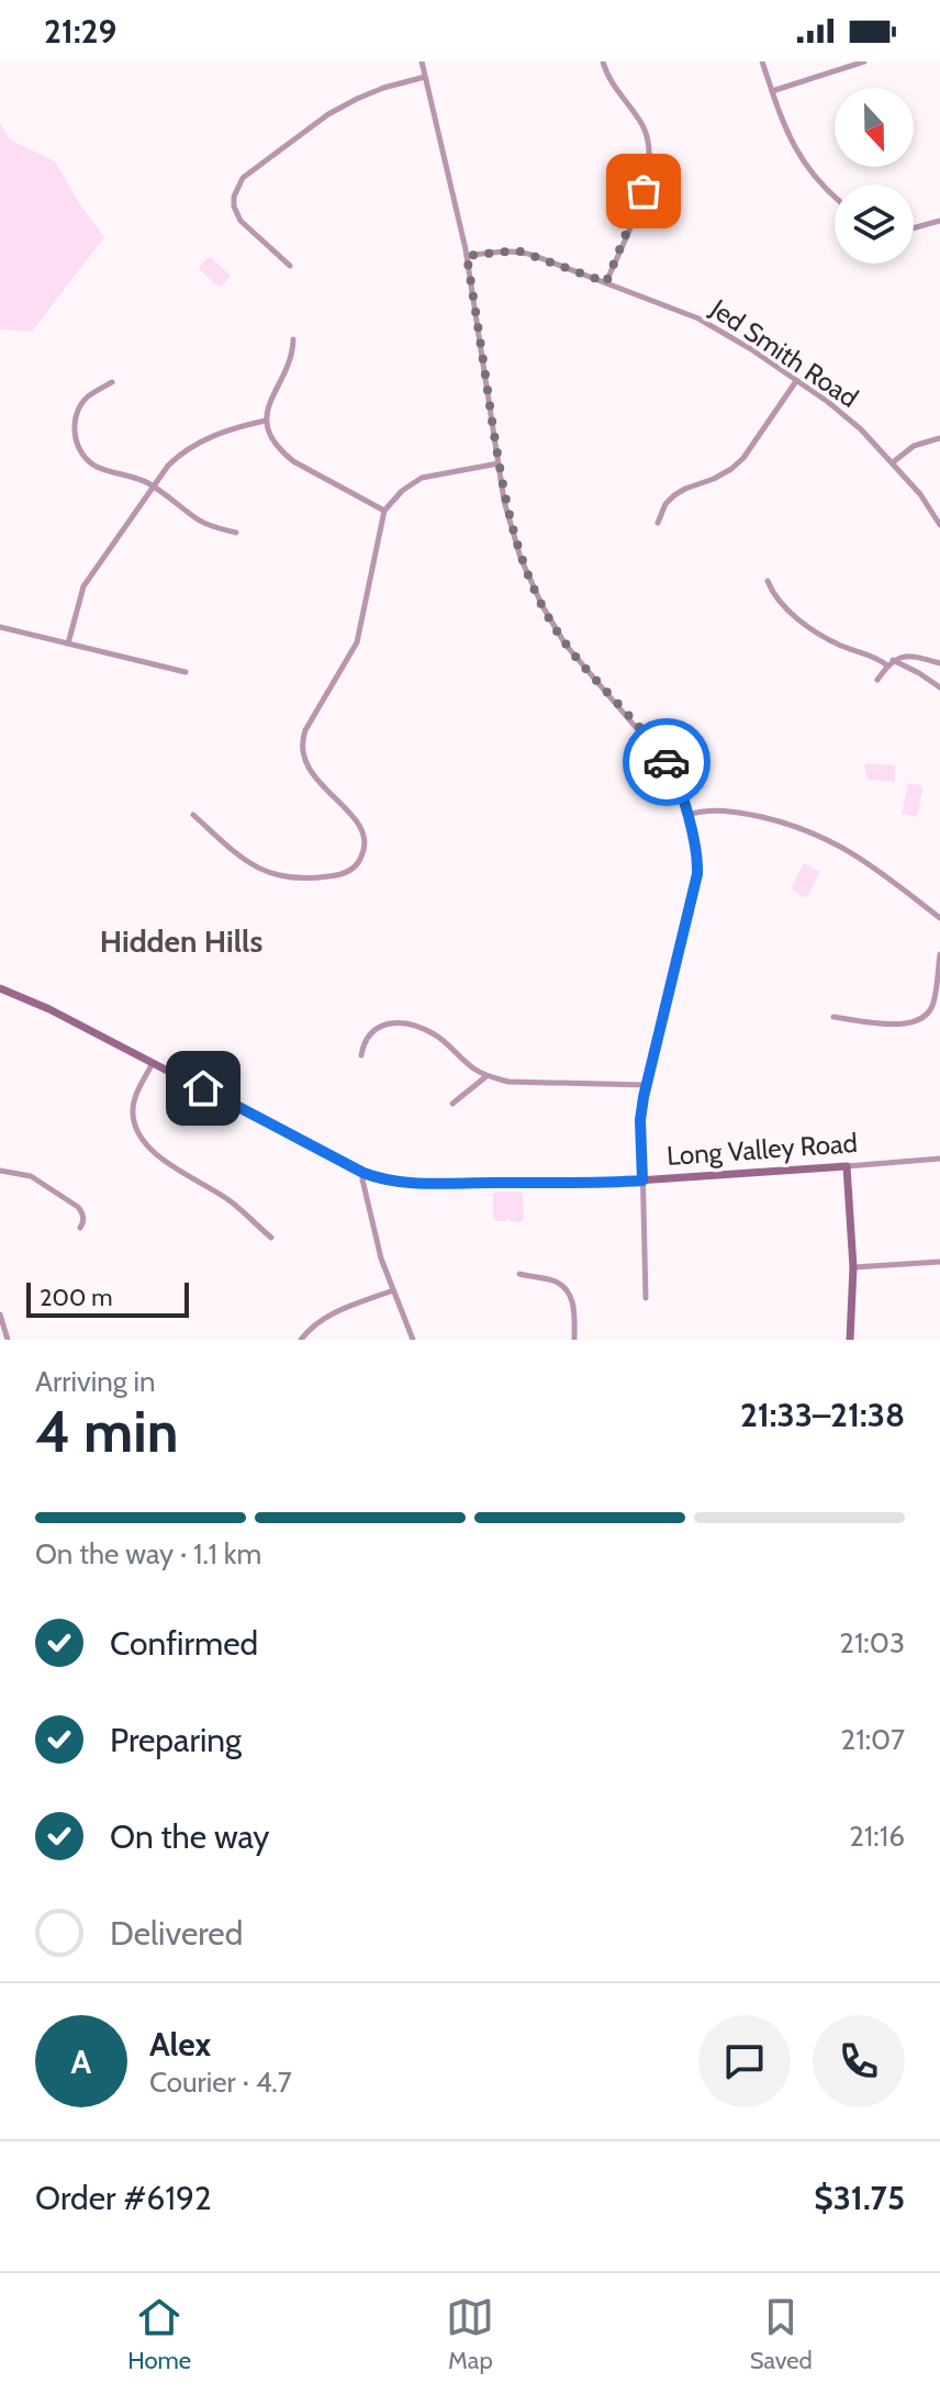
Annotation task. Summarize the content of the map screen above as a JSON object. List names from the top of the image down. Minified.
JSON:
{"streets":{"street":["Jed Smith Road","Long Valley Road"]},"districts":["Hidden Hills"],"scale_bar":"200 m","north":"bottom","page":{"status":"21:29","scale":"200 m","heading":["4 min","Arriving in","21:33–21:38"],"panel":["Alex","Courier · 4.7","Order #6192","$31.75"],"bar":"On the way · 1.1 km","list":[["Confirmed","21:03"],["Preparing","21:07"],["On the way","21:16"],"Delivered"],"round":"A","tabs":["Home","Map","Saved"]}}
